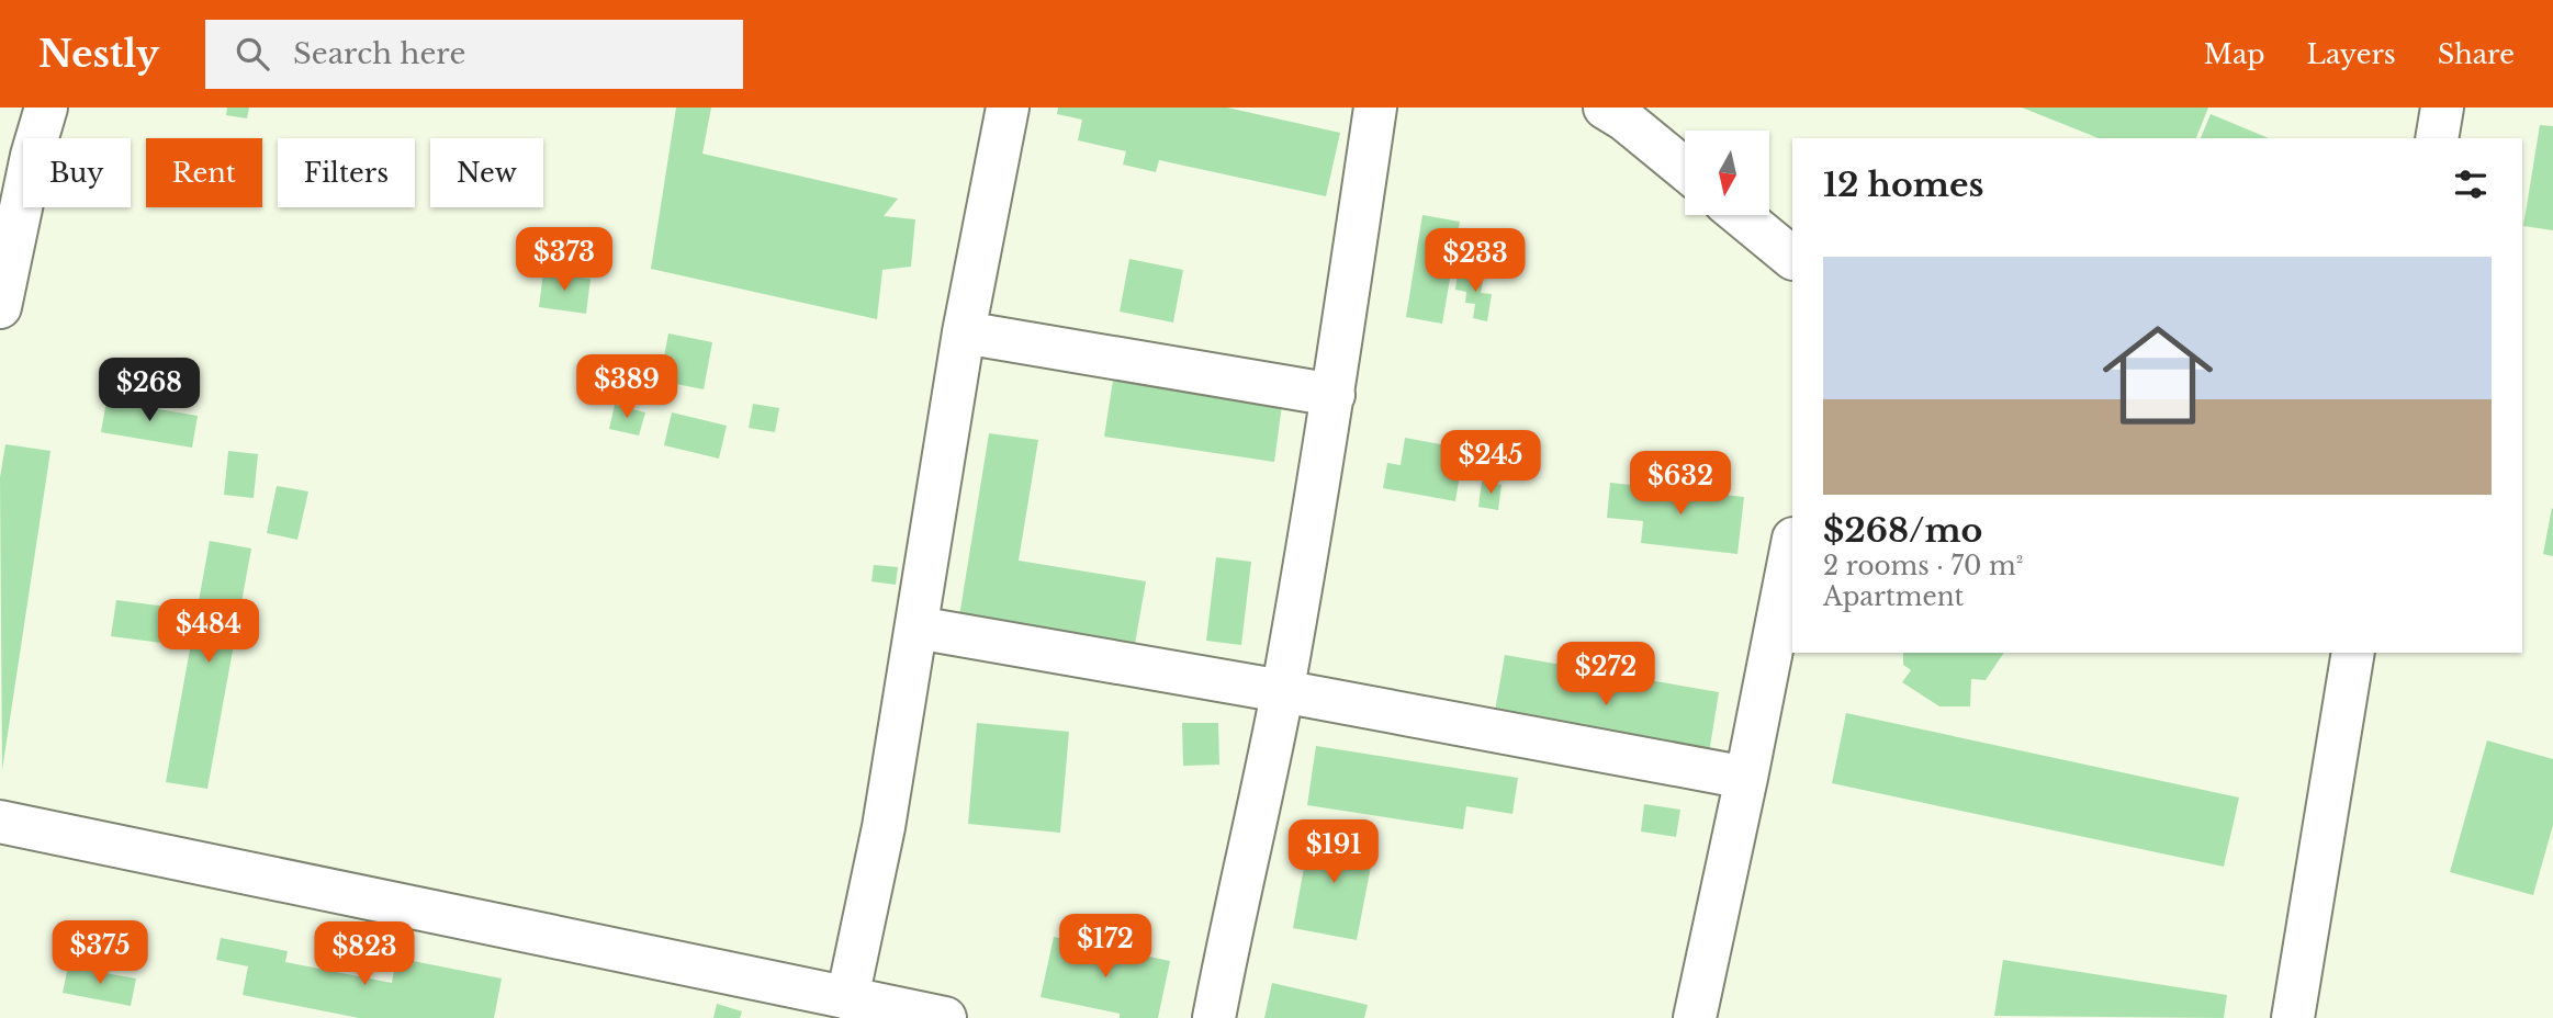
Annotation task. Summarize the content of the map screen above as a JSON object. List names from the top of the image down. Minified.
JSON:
{"north":"bottom","page":{"header":"Nestly","search":"Search here","nav":["Map","Layers","Share"],"chip":["Buy","Rent","Filters","New"],"heading":"12 homes","price":["$373","$233","$389","$268","$245","$632","$484","$272","$191","$172","$375","$823"],"list":[{"name":"$268/mo","note":"2 rooms · 70 m² · Apartment"}]}}
